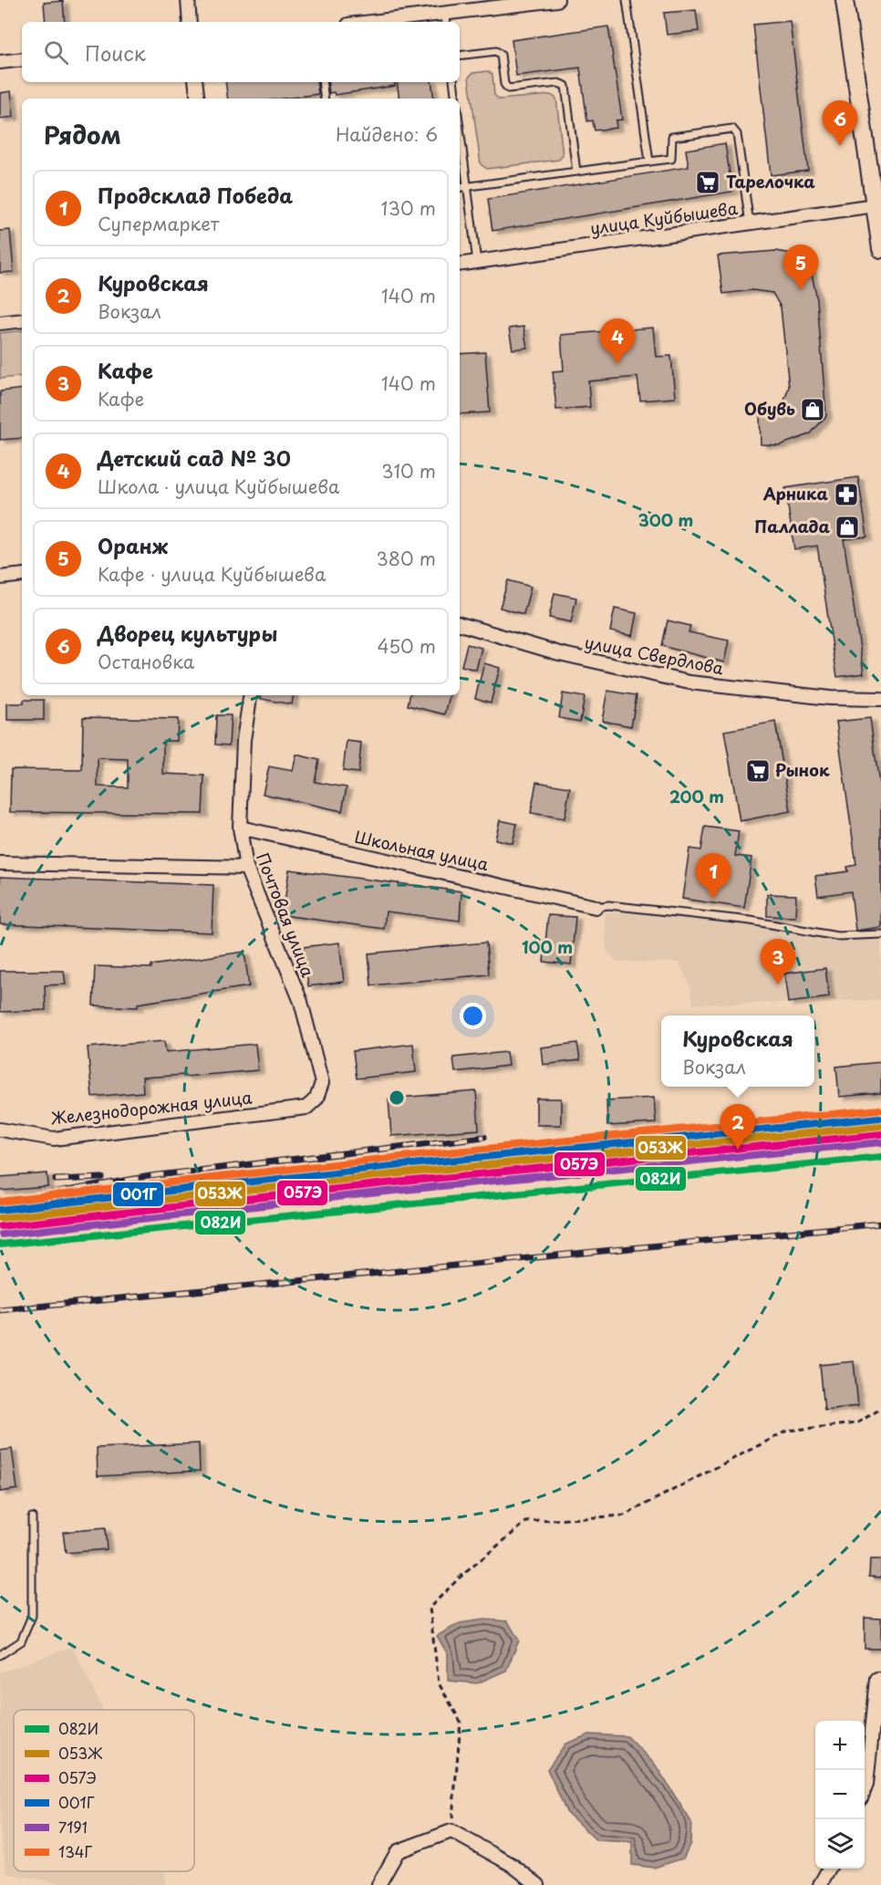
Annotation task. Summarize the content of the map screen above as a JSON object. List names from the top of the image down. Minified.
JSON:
{"streets":{"street":["улица Куйбышева","улица Свердлова","Школьная улица","Почтовая улица","Железнодорожная улица"]},"crossings":[["Школьная улица","Почтовая улица"],["Почтовая улица","Железнодорожная улица"]],"places":{"supermarket":["Тарелочка","Рынок"],"shop":["Обувь","Паллада"],"pharmacy":["Арника"]},"lines":["transit line 134Г","transit line 001Г","transit line 053Ж","transit line 057Э","transit line 7191","transit line 082И"],"legend":["082И","053Ж","057Э","001Г","7191","134Г"],"page":{"search":"Поиск","heading":["Рядом","Найдено: 6"],"pins":["6","5","4","1","3","2"],"list":[{"mark":"1","name":"Продсклад Победа","note":"Супермаркет","value":"130 m"},{"mark":"2","name":"Куровская","note":"Вокзал","value":"140 m"},{"mark":"3","name":"Кафе","note":"Кафе","value":"140 m"},{"mark":"4","name":"Детский сад № 30","note":"Школа · улица Куйбышева","value":"310 m"},{"mark":"5","name":"Оранж","note":"Кафе · улица Куйбышева","value":"380 m"},{"mark":"6","name":"Дворец культуры","note":"Остановка","value":"450 m"}],"popup":["Куровская","Вокзал"],"map_buttons":["+","−"]},"rings":["300 m","200 m","100 m"]}
